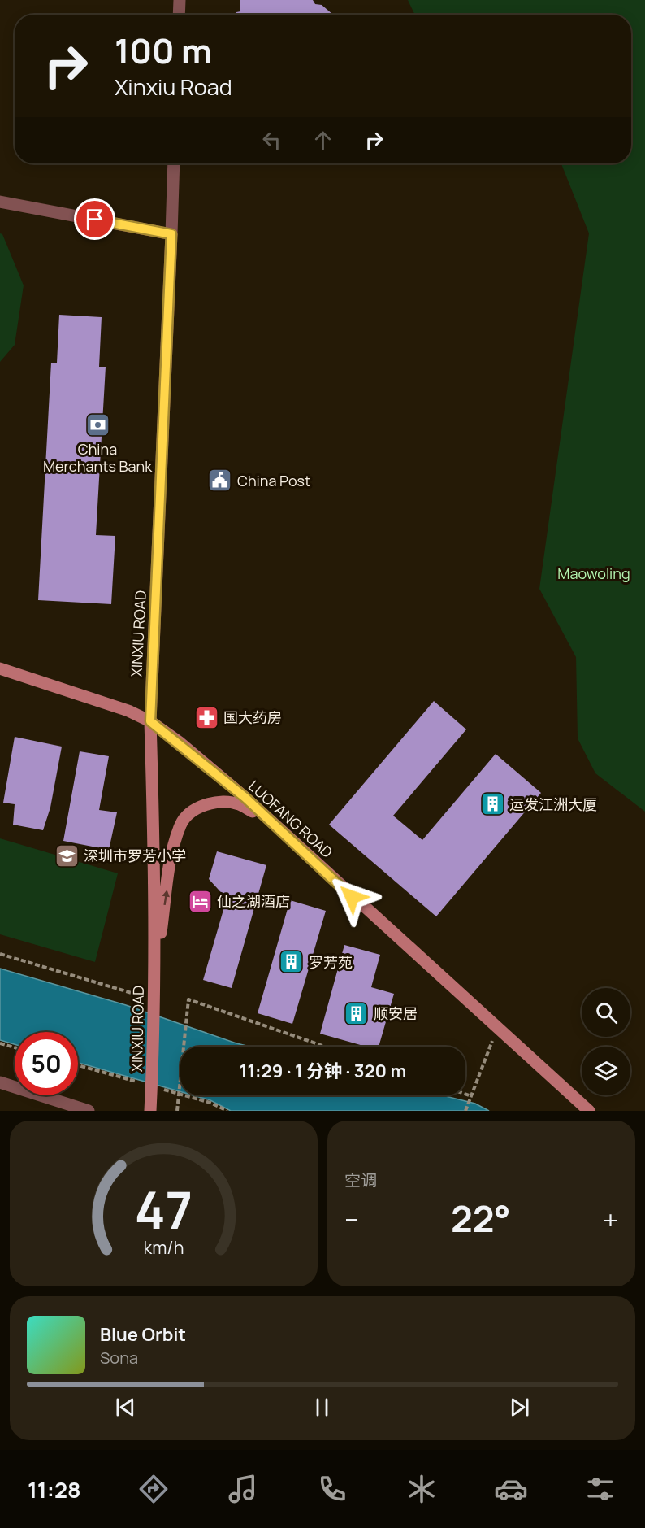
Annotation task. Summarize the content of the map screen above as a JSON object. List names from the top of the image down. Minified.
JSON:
{"streets":{"main road":["XINXIU ROAD","LUOFANG ROAD"]},"crossings":[["XINXIU ROAD","LUOFANG ROAD"]],"parks":["Maowoling"],"places":{"bank":["China Merchants Bank"],"public building":["China Post"],"pharmacy":["国大药房"],"building":["运发江洲大厦","罗芳苑","顺安居"],"school or university":["深圳市罗芳小学"],"hotel":["仙之湖酒店"]},"page":{"turn":["100 m","Xinxiu Road"],"limit":"50","trip":"11:29 · 1 分钟 · 320 m","tile":"空调","heat":["−","22°","+"],"song":["Blue Orbit","Sona"],"tabs":"11:28","gauge":["47","km/h"]}}
